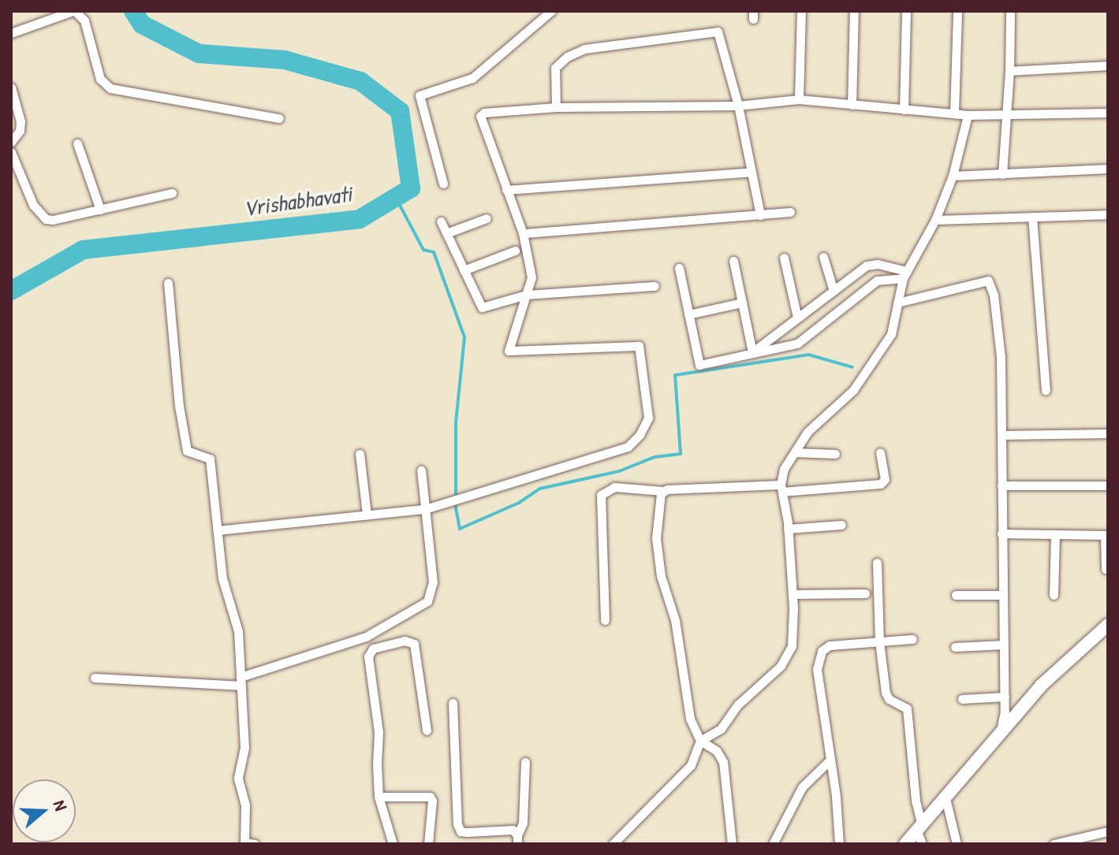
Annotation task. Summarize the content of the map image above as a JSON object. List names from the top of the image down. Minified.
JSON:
{"water":["Vrishabhavati"],"north":"right"}
